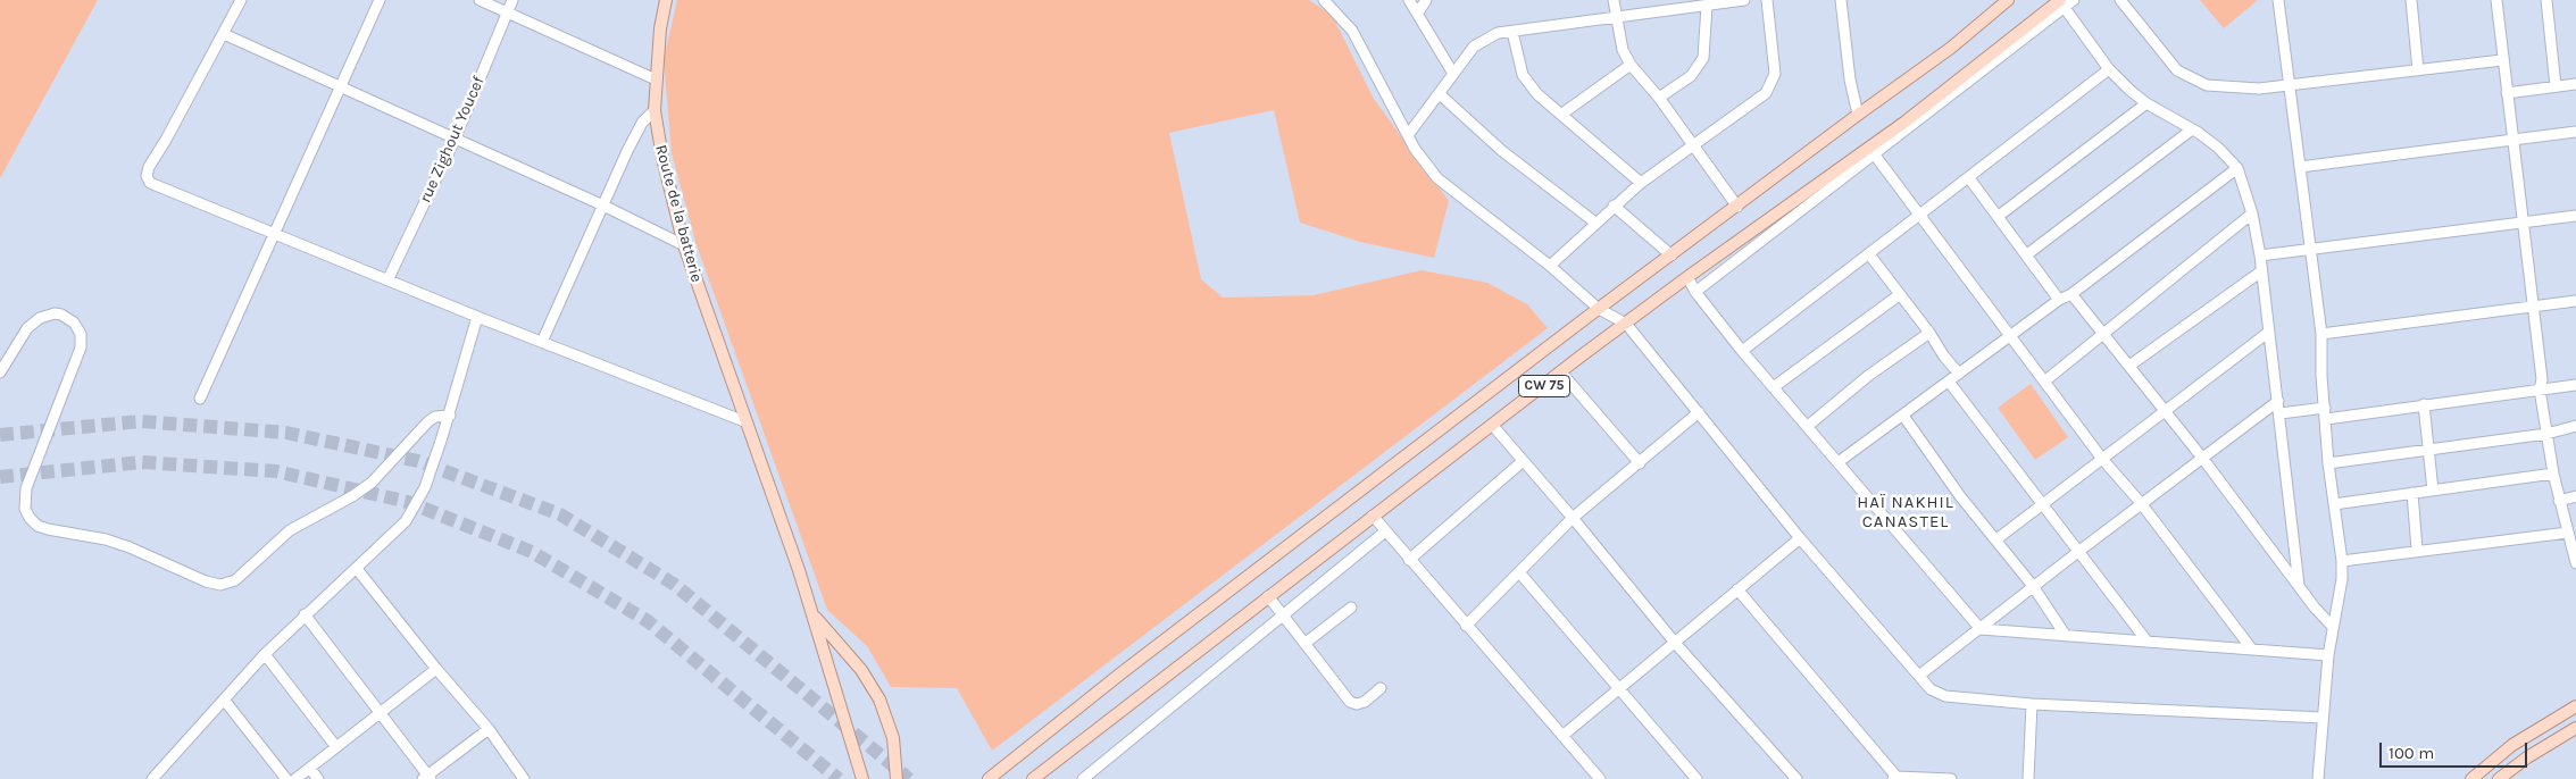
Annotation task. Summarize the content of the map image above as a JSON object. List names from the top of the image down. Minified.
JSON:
{"streets":{"main road":["Route de la batterie","CW 75"],"street":["rue Zighout Youcef"]},"districts":["HAÏ NAKHIL CANASTEL"],"scale_bar":"100 m"}
